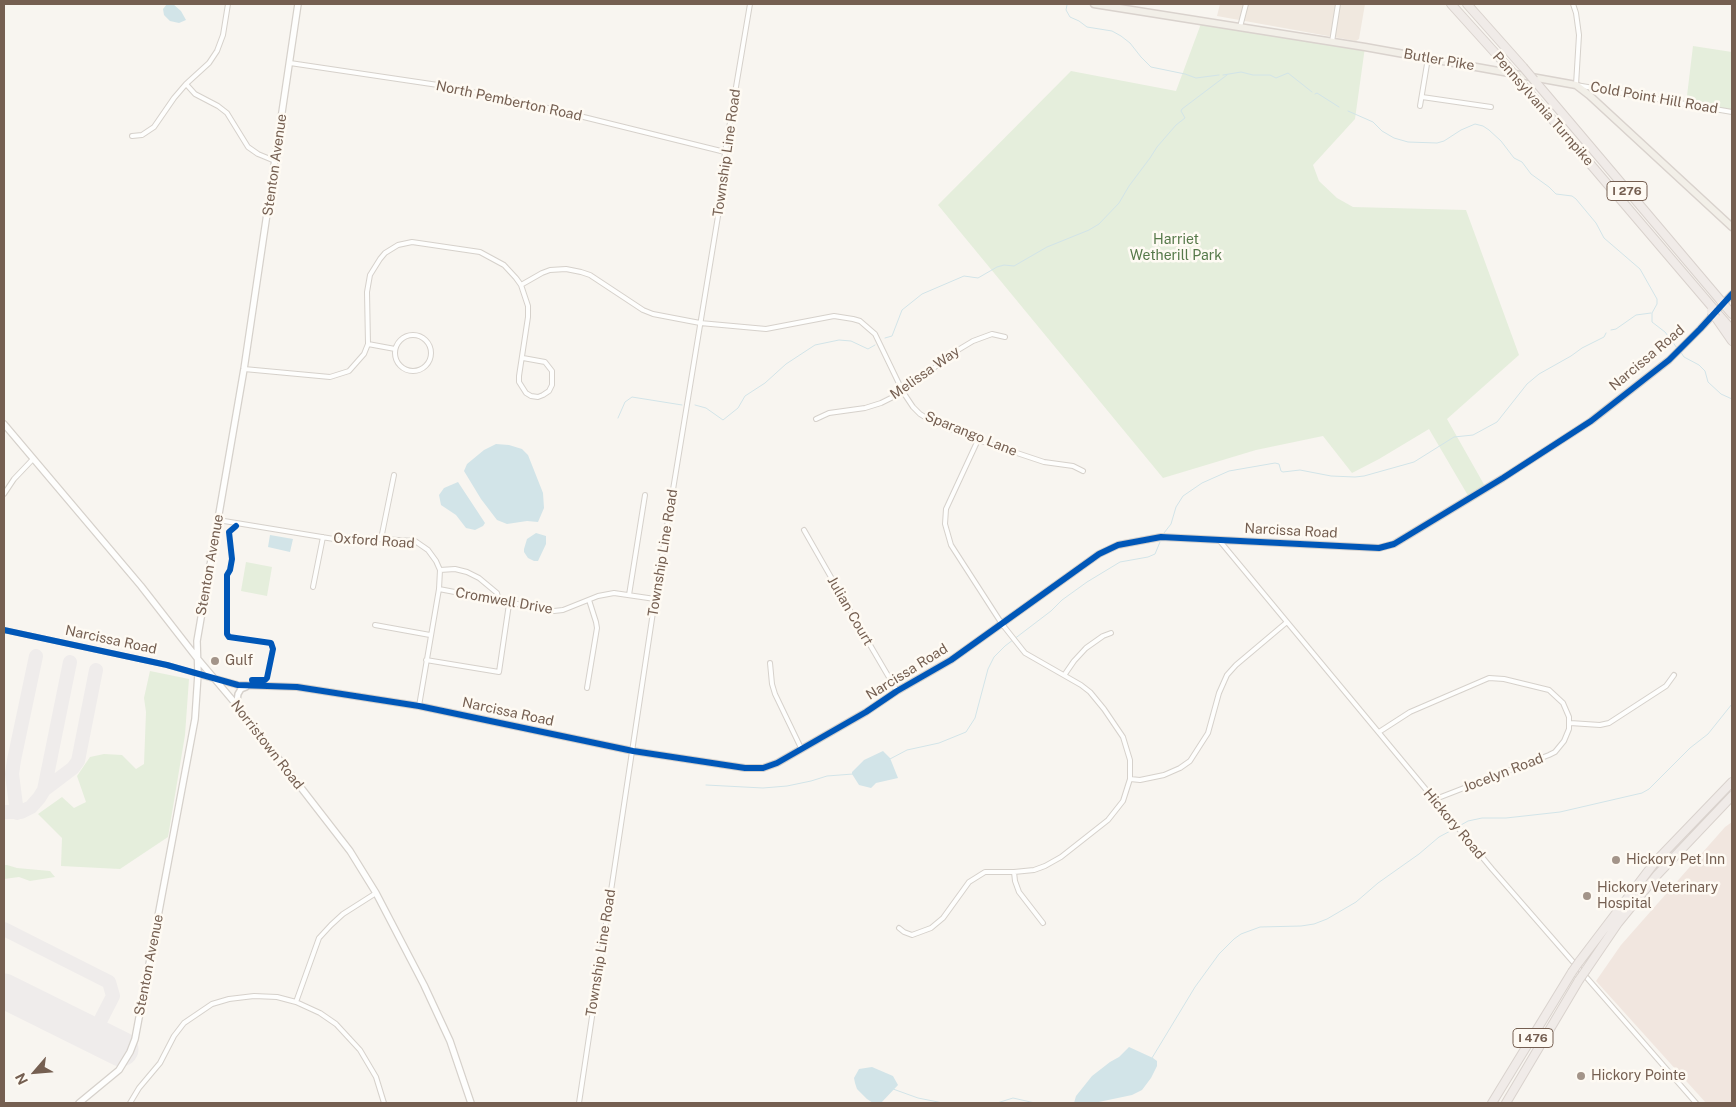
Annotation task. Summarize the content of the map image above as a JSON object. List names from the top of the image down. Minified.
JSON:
{"streets":{"highway":["Pennsylvania Turnpike","I 276","I 476"],"main road":["Butler Pike","Stenton Avenue","Norristown Road"],"street":["Cold Point Hill Road","North Pemberton Road","Township Line Road","Narcissa Road","Melissa Way","Sparango Lane","Oxford Road","Cromwell Drive","Julian Court","Jocelyn Road","Hickory Road"]},"crossings":[["Butler Pike","Cold Point Hill Road"],["North Pemberton Road","Township Line Road"],["North Pemberton Road","Stenton Avenue"],["Township Line Road","Narcissa Road"],["Township Line Road","Sparango Lane"],["Township Line Road","Cromwell Drive"],["Stenton Avenue","Narcissa Road"],["Stenton Avenue","Oxford Road"],["Stenton Avenue","Norristown Road"],["Narcissa Road","Julian Court"],["Narcissa Road","Norristown Road"],["Narcissa Road","Hickory Road"],["Melissa Way","Sparango Lane"],["Jocelyn Road","Hickory Road"]],"parks":["Harriet Wetherill Park"],"places":["Gulf","Hickory Pet Inn","Hickory Veterinary Hospital","Hickory Pointe"],"north":"bottom left"}
